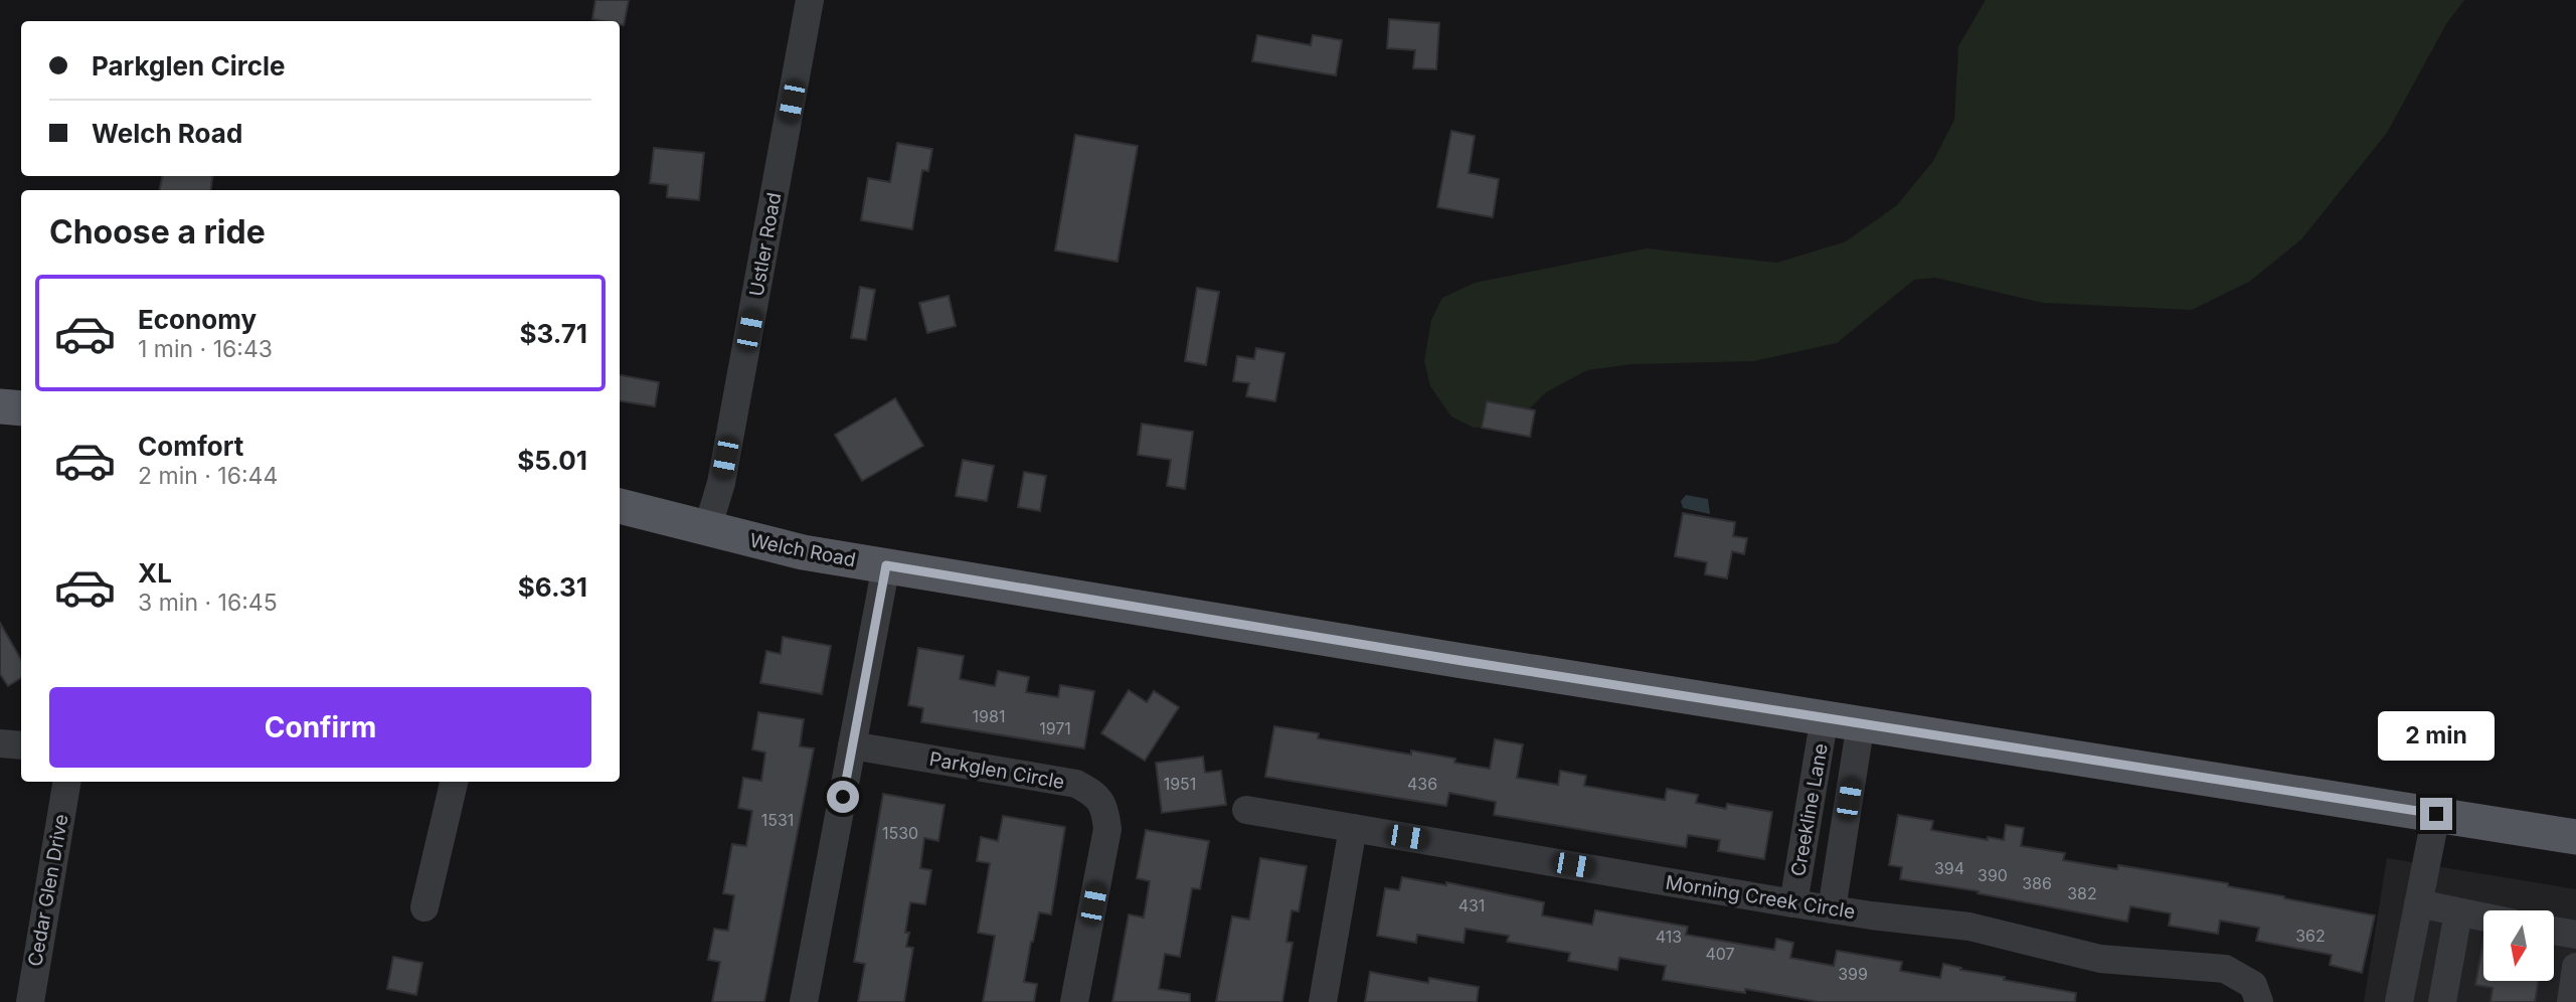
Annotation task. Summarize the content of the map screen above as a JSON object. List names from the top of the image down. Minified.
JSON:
{"streets":{"main road":["Welch Road"],"street":["Ustler Road","Parkglen Circle","Creekline Lane","Cedar Glen Drive","Morning Creek Circle"]},"crossings":[["Ustler Road","Welch Road"],["Welch Road","Creekline Lane"],["Creekline Lane","Morning Creek Circle"]],"house_numbers":["1981","1971","1951","436","1531","1530","394","390","386","382","431","362","413","407","399"],"north":"bottom","page":{"banner":["Parkglen Circle","Welch Road"],"heading":"Choose a ride","list":[{"name":"Economy","note":"1 min · 16:43","value":"$3.71"},{"name":"Comfort","note":"2 min · 16:44","value":"$5.01"},{"name":"XL","note":"3 min · 16:45","value":"$6.31"}],"buttons":"Confirm","bubble":"2 min"}}
